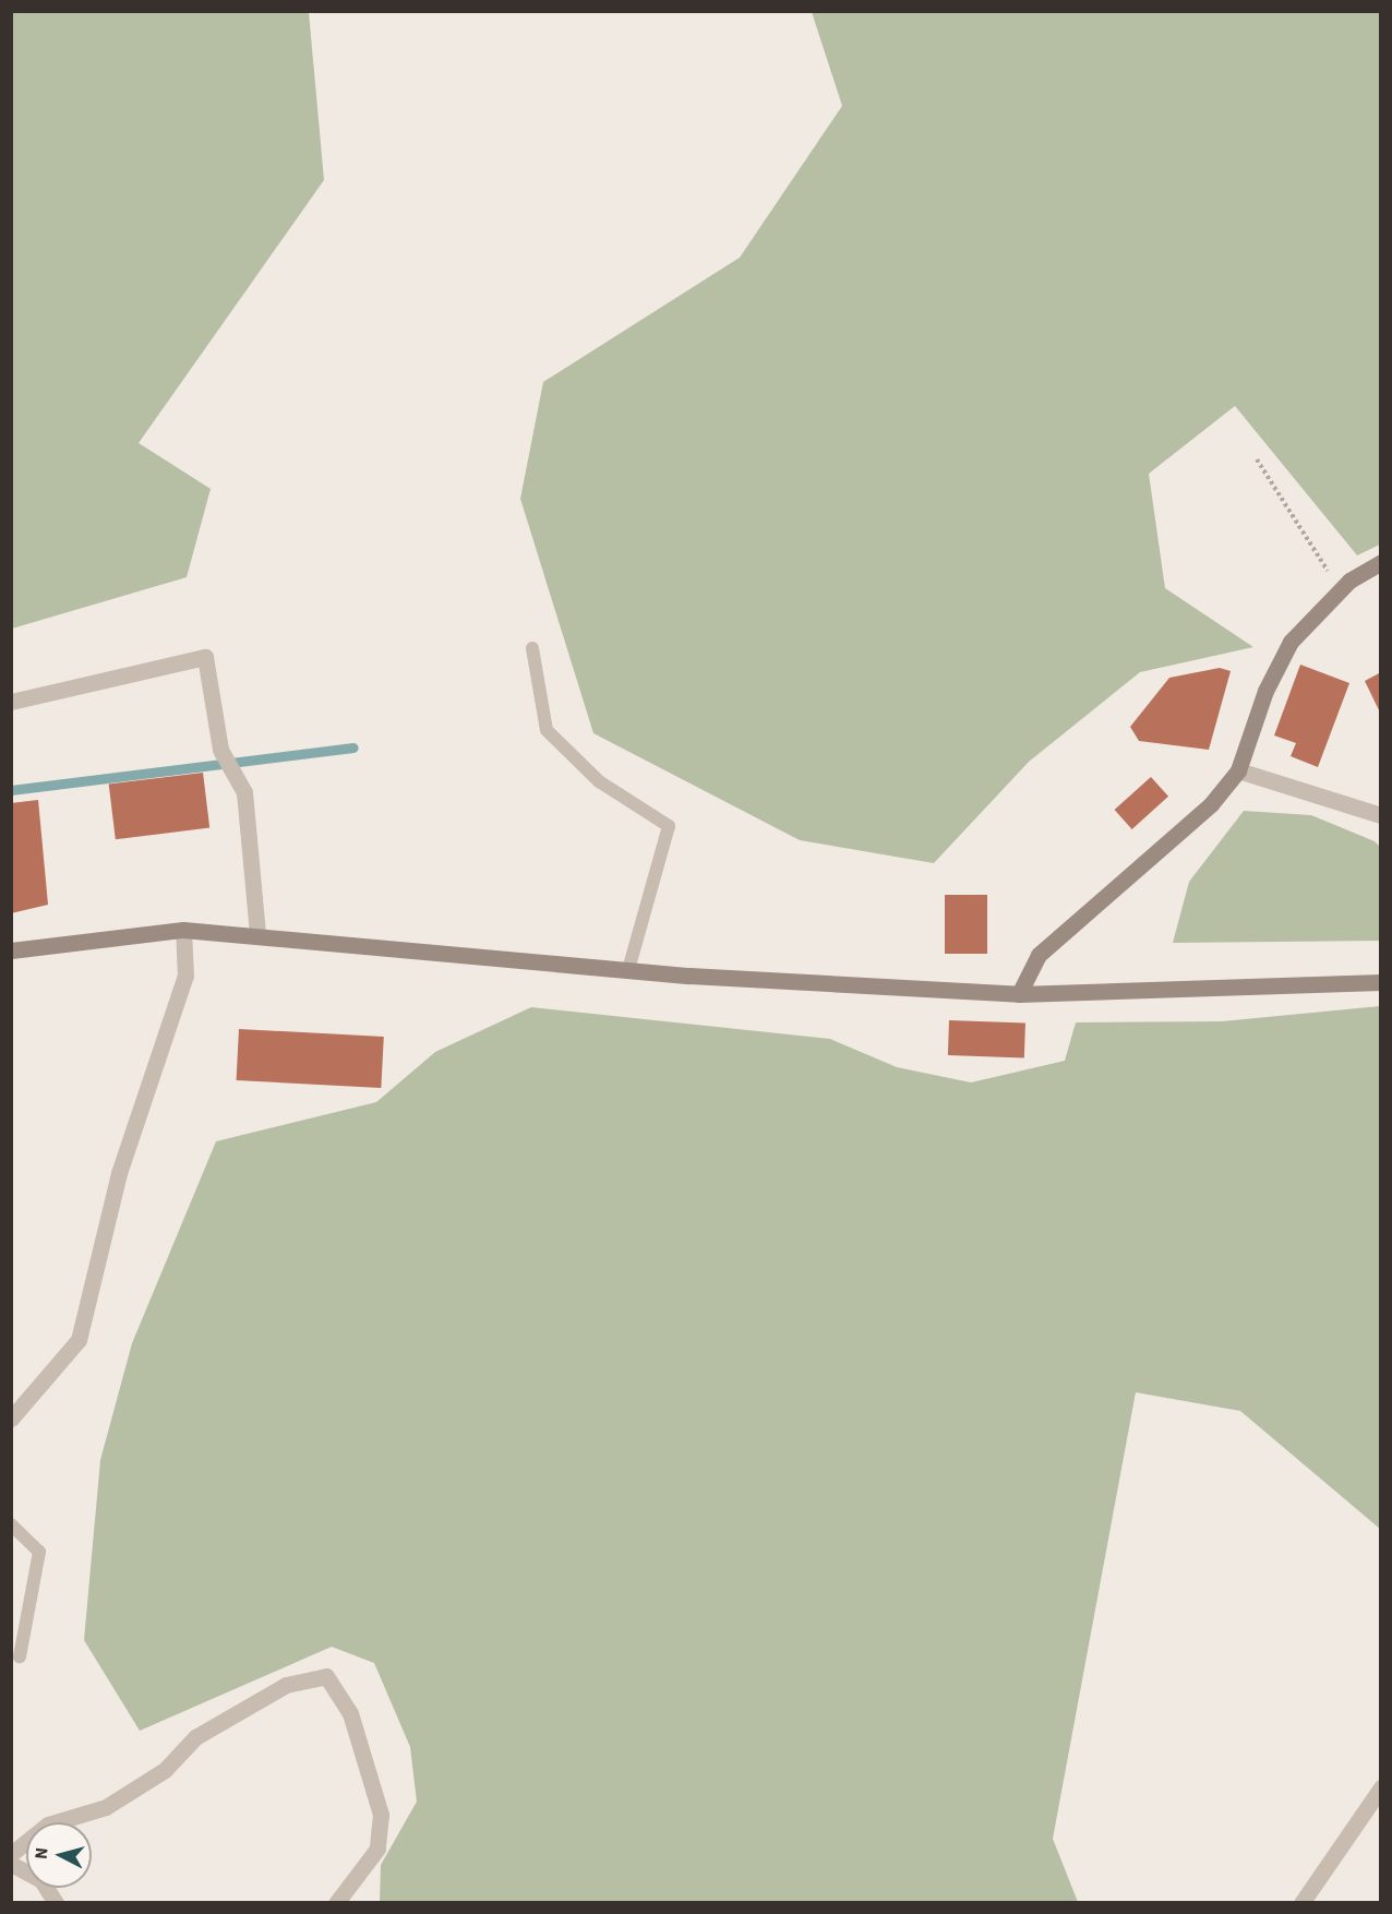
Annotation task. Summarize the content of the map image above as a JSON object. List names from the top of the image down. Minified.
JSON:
{"north":"left"}
